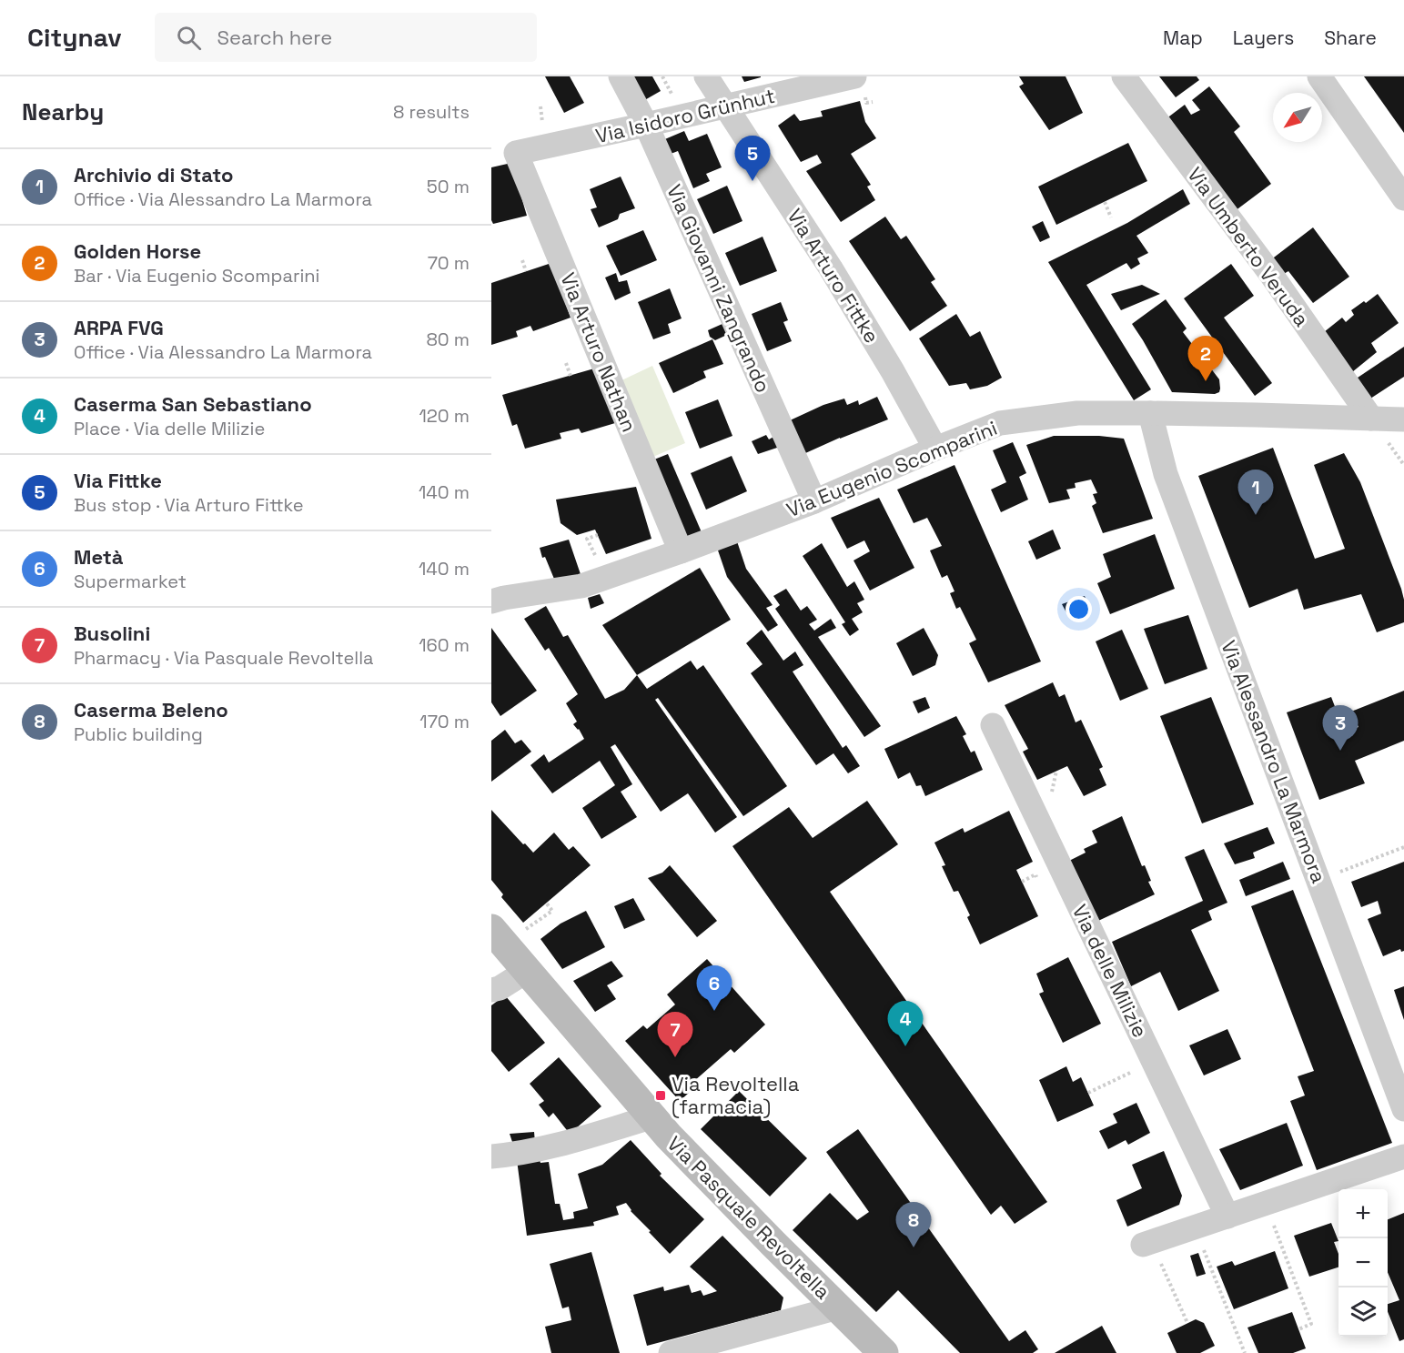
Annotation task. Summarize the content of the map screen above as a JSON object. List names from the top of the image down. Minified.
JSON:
{"streets":{"main road":["Via Pasquale Revoltella"],"street":["Via Isidoro Grünhut","Via Umberto Veruda","Via Arturo Fittke","Via Giovanni Zangrando","Via Arturo Nathan","Via Eugenio Scomparini","Via Alessandro La Marmora","Via delle Milizie"]},"crossings":[["Via Isidoro Grünhut","Via Arturo Fittke"],["Via Isidoro Grünhut","Via Giovanni Zangrando"],["Via Isidoro Grünhut","Via Arturo Nathan"],["Via Umberto Veruda","Via Eugenio Scomparini"],["Via Arturo Fittke","Via Eugenio Scomparini"],["Via Giovanni Zangrando","Via Eugenio Scomparini"],["Via Arturo Nathan","Via Eugenio Scomparini"],["Via Eugenio Scomparini","Via Alessandro La Marmora"]],"places":{"transit":["Via Revoltella (farmacia)"]},"north":"bottom left","page":{"header":"Citynav","search":"Search here","nav":["Map","Layers","Share"],"heading":["Nearby","8 results"],"pins":["5","2","1","3","6","4","7","8"],"list":[{"mark":"1","name":"Archivio di Stato","note":"Office · Via Alessandro La Marmora","value":"50 m"},{"mark":"2","name":"Golden Horse","note":"Bar · Via Eugenio Scomparini","value":"70 m"},{"mark":"3","name":"ARPA FVG","note":"Office · Via Alessandro La Marmora","value":"80 m"},{"mark":"4","name":"Caserma San Sebastiano","note":"Place · Via delle Milizie","value":"120 m"},{"mark":"5","name":"Via Fittke","note":"Bus stop · Via Arturo Fittke","value":"140 m"},{"mark":"6","name":"Metà","note":"Supermarket","value":"140 m"},{"mark":"7","name":"Busolini","note":"Pharmacy · Via Pasquale Revoltella","value":"160 m"},{"mark":"8","name":"Caserma Beleno","note":"Public building","value":"170 m"}],"map_buttons":["+","−"]}}
